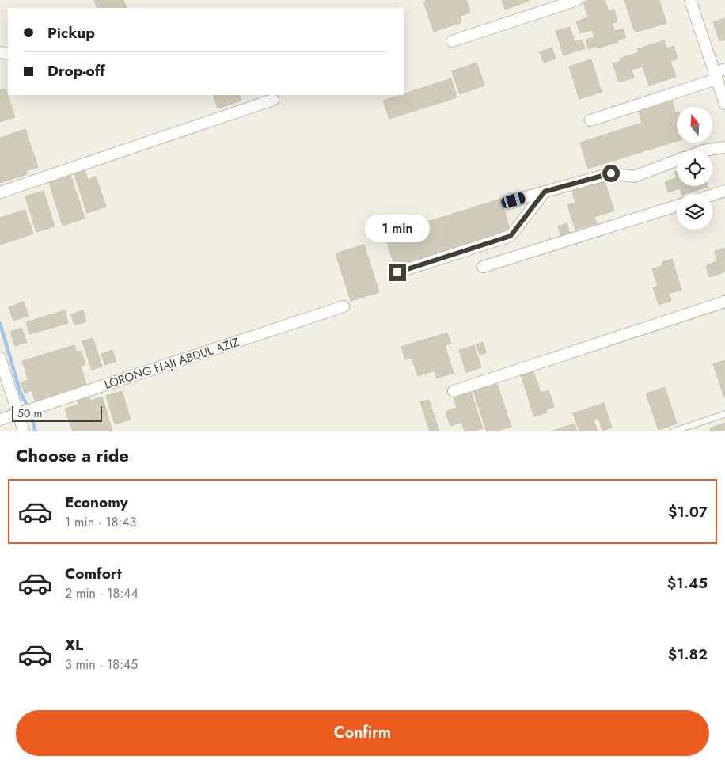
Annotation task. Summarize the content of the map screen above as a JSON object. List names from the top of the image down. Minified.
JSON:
{"streets":{"street":["LORONG HAJI ABDUL AZIZ"]},"scale_bar":"50 m","north":"top","page":{"banner":["Pickup","Drop-off"],"bubble":"1 min","scale":"50 m","heading":"Choose a ride","list":[{"name":"Economy","note":"1 min · 18:43","value":"$1.07"},{"name":"Comfort","note":"2 min · 18:44","value":"$1.45"},{"name":"XL","note":"3 min · 18:45","value":"$1.82"}],"buttons":"Confirm"}}
